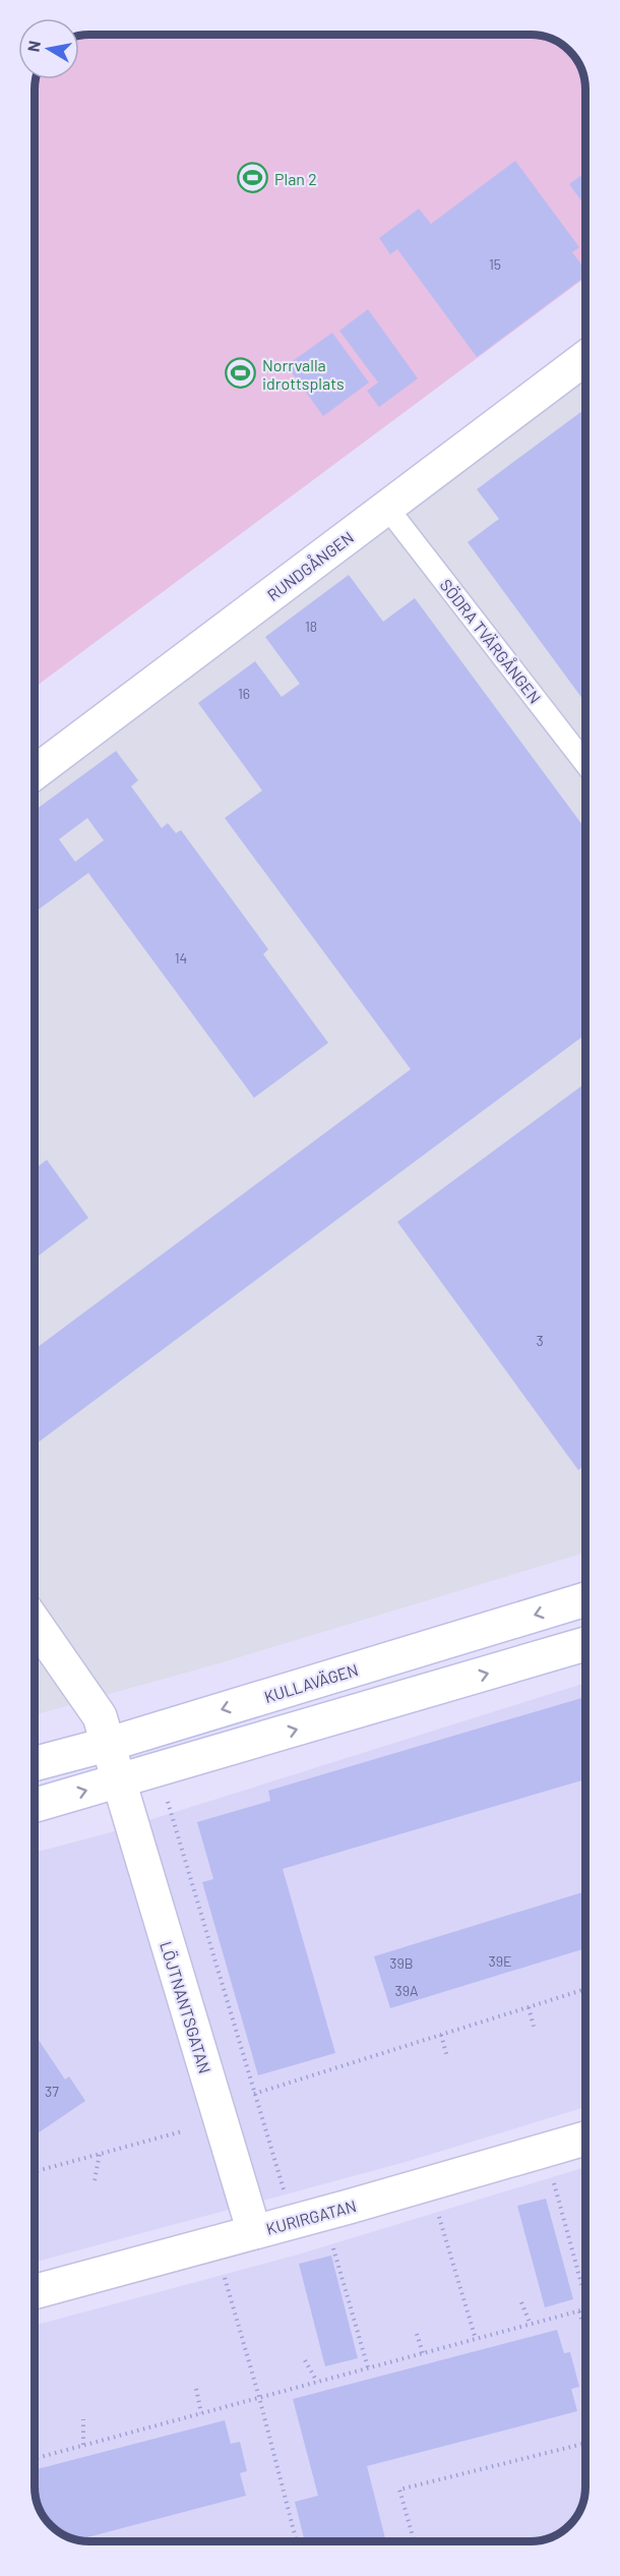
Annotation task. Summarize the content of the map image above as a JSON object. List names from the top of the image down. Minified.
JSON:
{"streets":{"street":["RUNDGÅNGEN","KULLAVÄGEN","LÖJTNANTSGATAN","KURIRGATAN"],"lane":["SÖDRA TVÄRGÅNGEN"]},"crossings":[["RUNDGÅNGEN","SÖDRA TVÄRGÅNGEN"],["KULLAVÄGEN","LÖJTNANTSGATAN"],["LÖJTNANTSGATAN","KURIRGATAN"]],"places":{"sports":["Plan 2","Norrvalla idrottsplats"]},"house_numbers":["15","18","16","14","3","39E","39B","39A","37"],"north":"left"}
